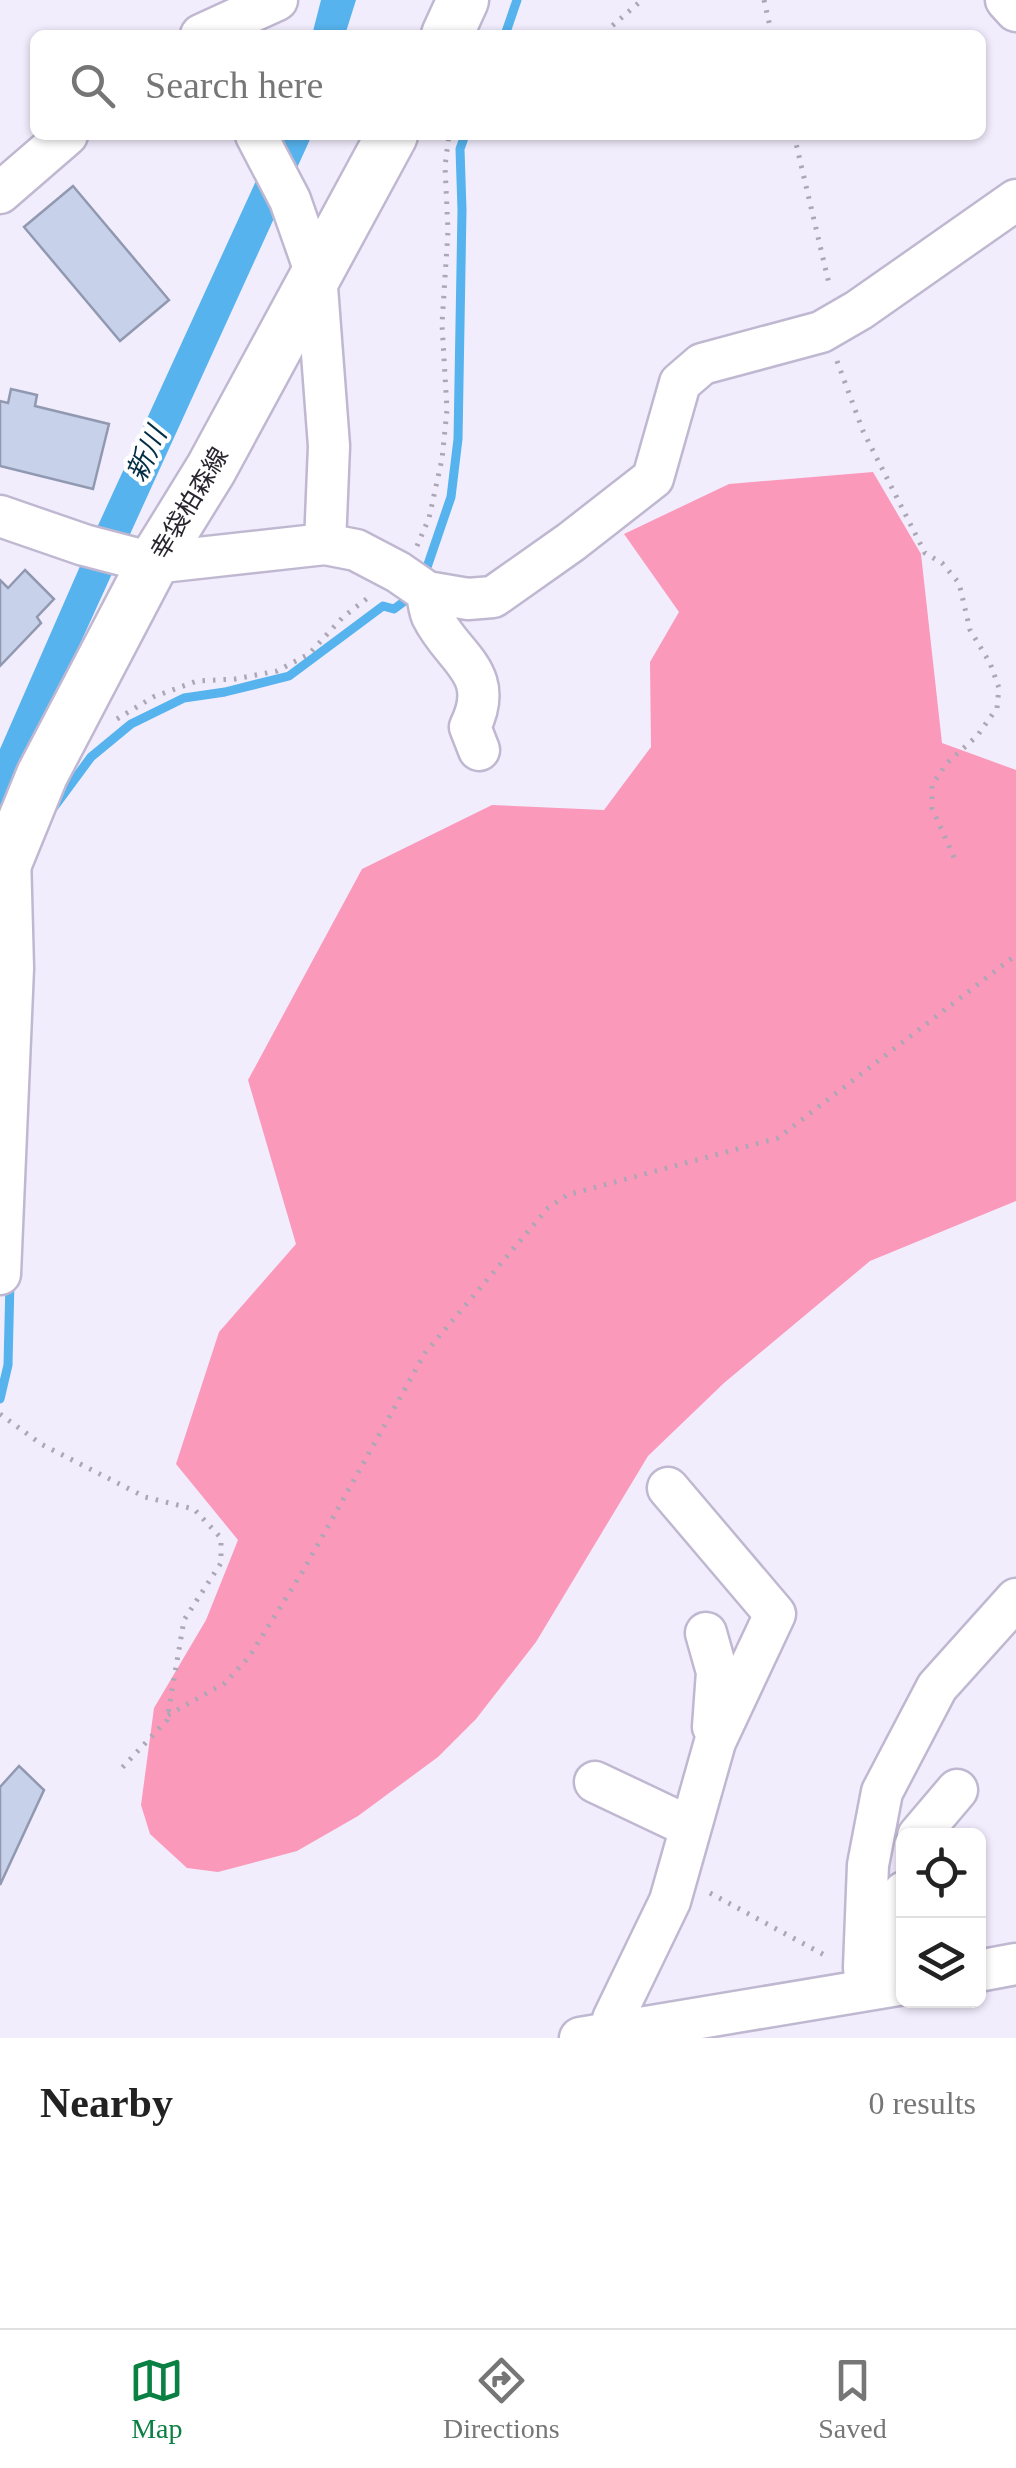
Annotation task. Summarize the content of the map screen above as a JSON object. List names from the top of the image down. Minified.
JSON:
{"streets":{"main road":["幸袋柏森線"]},"water":["新川"],"page":{"search":"Search here","heading":["Nearby","0 results"],"nav":["Map","Directions","Saved"]}}
